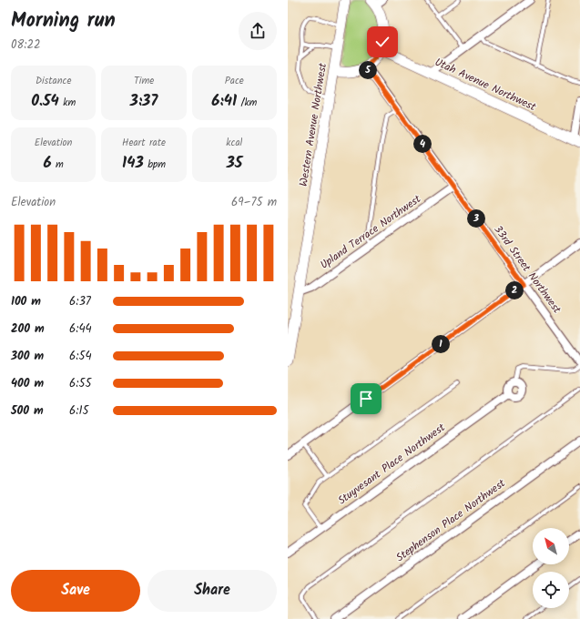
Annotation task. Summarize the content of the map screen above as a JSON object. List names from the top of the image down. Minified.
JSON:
{"streets":{"street":["Utah Avenue Northwest","Western Avenue Northwest","Upland Terrace Northwest","33rd Street Northwest","Stuyvesant Place Northwest","Stephenson Place Northwest"]},"crossings":[["Western Avenue Northwest","Upland Terrace Northwest"],["Upland Terrace Northwest","33rd Street Northwest"]],"north":"top left","page":{"heading":["Morning run","08:22"],"pins":["5","4","3","2","1"],"stats":[["Distance","0.54 km"],["Time","3:37"],["Pace","6:41 /km"],["Elevation","6 m"],["Heart rate","143 bpm"],["kcal","35"]],"chart":["Elevation","69–75 m"],"list":[{"name":"100 m","note":"6:37"},{"name":"200 m","note":"6:44"},{"name":"300 m","note":"6:54"},{"name":"400 m","note":"6:55"},{"name":"500 m","note":"6:15"}],"buttons":["Save","Share"]}}
